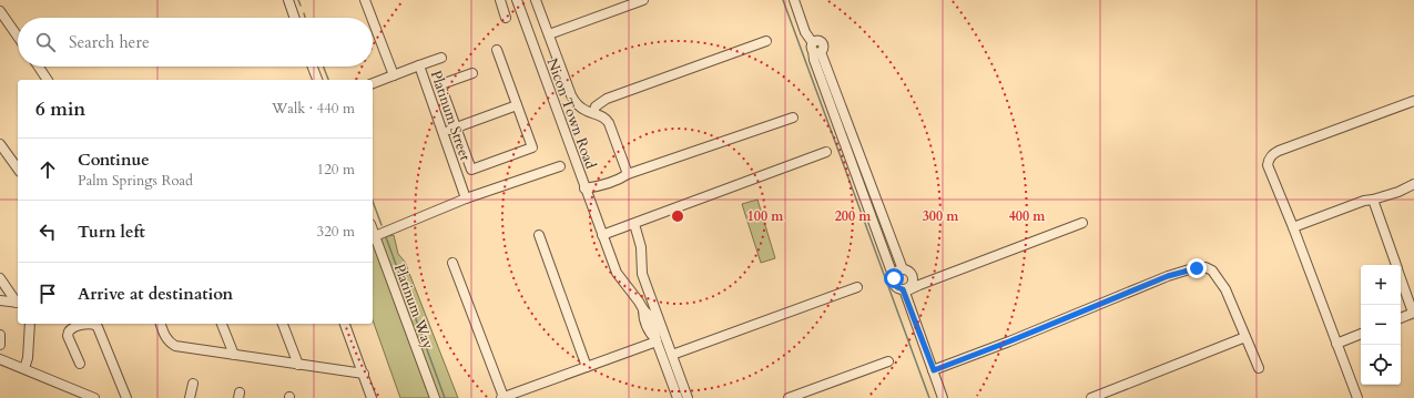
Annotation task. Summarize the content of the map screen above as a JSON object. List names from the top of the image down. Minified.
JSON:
{"streets":{"street":["Nicon Town Road","Platinum Street","Platinum Way"]},"page":{"search":"Search here","heading":["6 min","Walk · 440 m"],"list":[["Continue","Palm Springs Road","120 m"],["Turn left","320 m"],"Arrive at destination"],"map_buttons":["+","−"]},"rings":["100 m","200 m","300 m","400 m"]}
